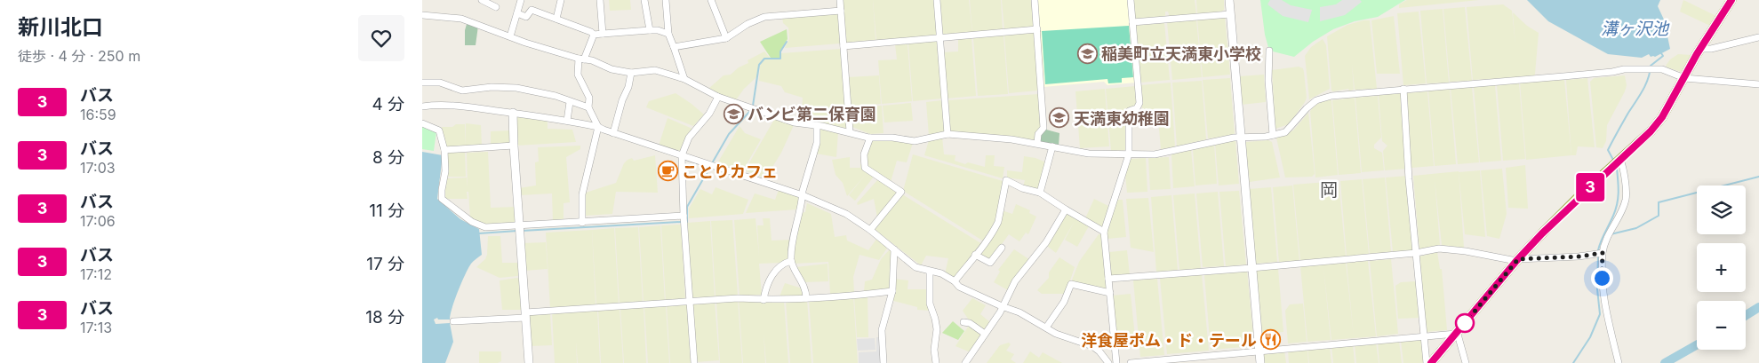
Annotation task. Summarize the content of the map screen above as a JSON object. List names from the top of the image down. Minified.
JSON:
{"districts":["岡"],"water":["溝ヶ沢池"],"places":{"school or university":["稲美町立天満東小学校","バンビ第二保育園","天満東幼稚園"],"cafe":["ことりカフェ"],"restaurant":["洋食屋ポム・ド・テール"]},"lines":["bus line 3"],"page":{"heading":["新川北口","徒歩 · 4 分 · 250 m"],"on_map":"3","list":[{"mark":"3","name":"バス","note":"16:59","value":"4 分"},{"mark":"3","name":"バス","note":"17:03","value":"8 分"},{"mark":"3","name":"バス","note":"17:06","value":"11 分"},{"mark":"3","name":"バス","note":"17:12","value":"17 分"},{"mark":"3","name":"バス","note":"17:13","value":"18 分"}],"map_buttons":["+","−"]}}
